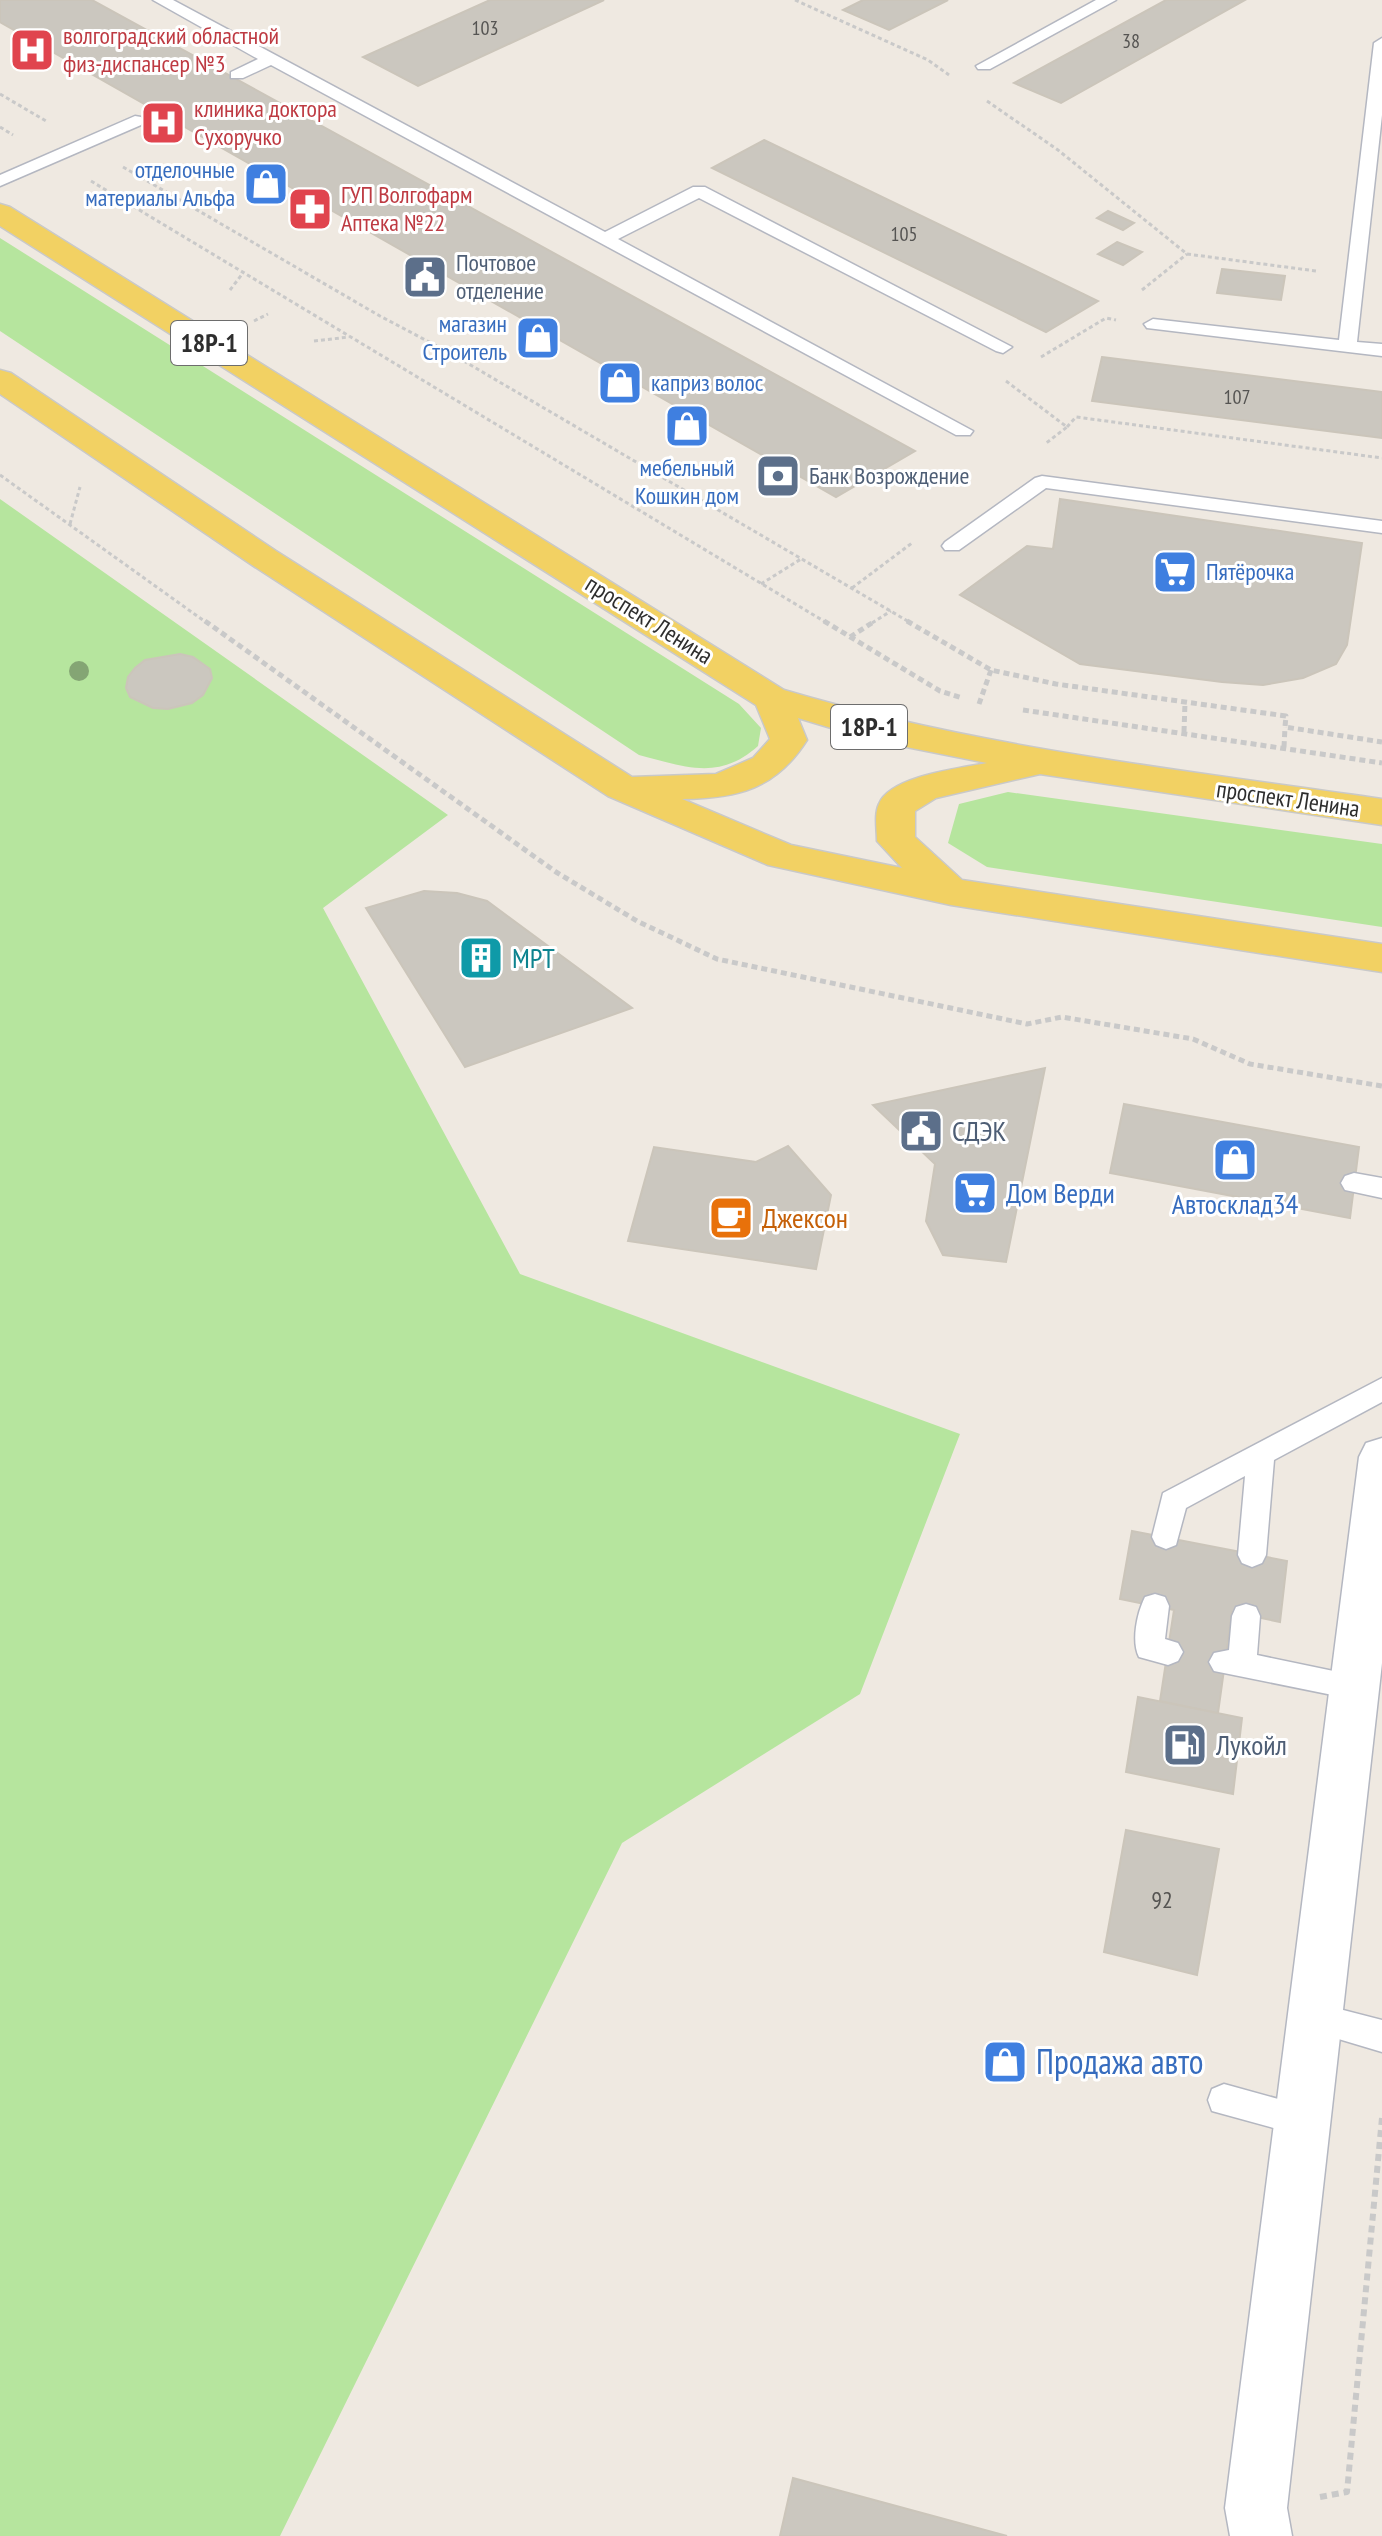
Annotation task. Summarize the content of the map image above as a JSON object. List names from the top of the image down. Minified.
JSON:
{"streets":{"main road":["18Р-1","проспект Ленина"]},"places":{"hospital":["волгоградский областной физ-диспансер №3","клиника доктора Сухоручко"],"shop":["отделочные материалы Альфа","магазин Строитель","каприз волос","мебельный Кошкин дом","Автосклад34","Продажа авто"],"pharmacy":["ГУП Волгофарм Аптека №22"],"public building":["Почтовое отделение","СДЭК"],"bank":["Банк Возрождение"],"supermarket":["Пятёрочка","Дом Верди"],"building":["МРТ"],"cafe":["Джексон"],"fuel station":["Лукойл"]},"house_numbers":["103","38","105","107","92"]}
